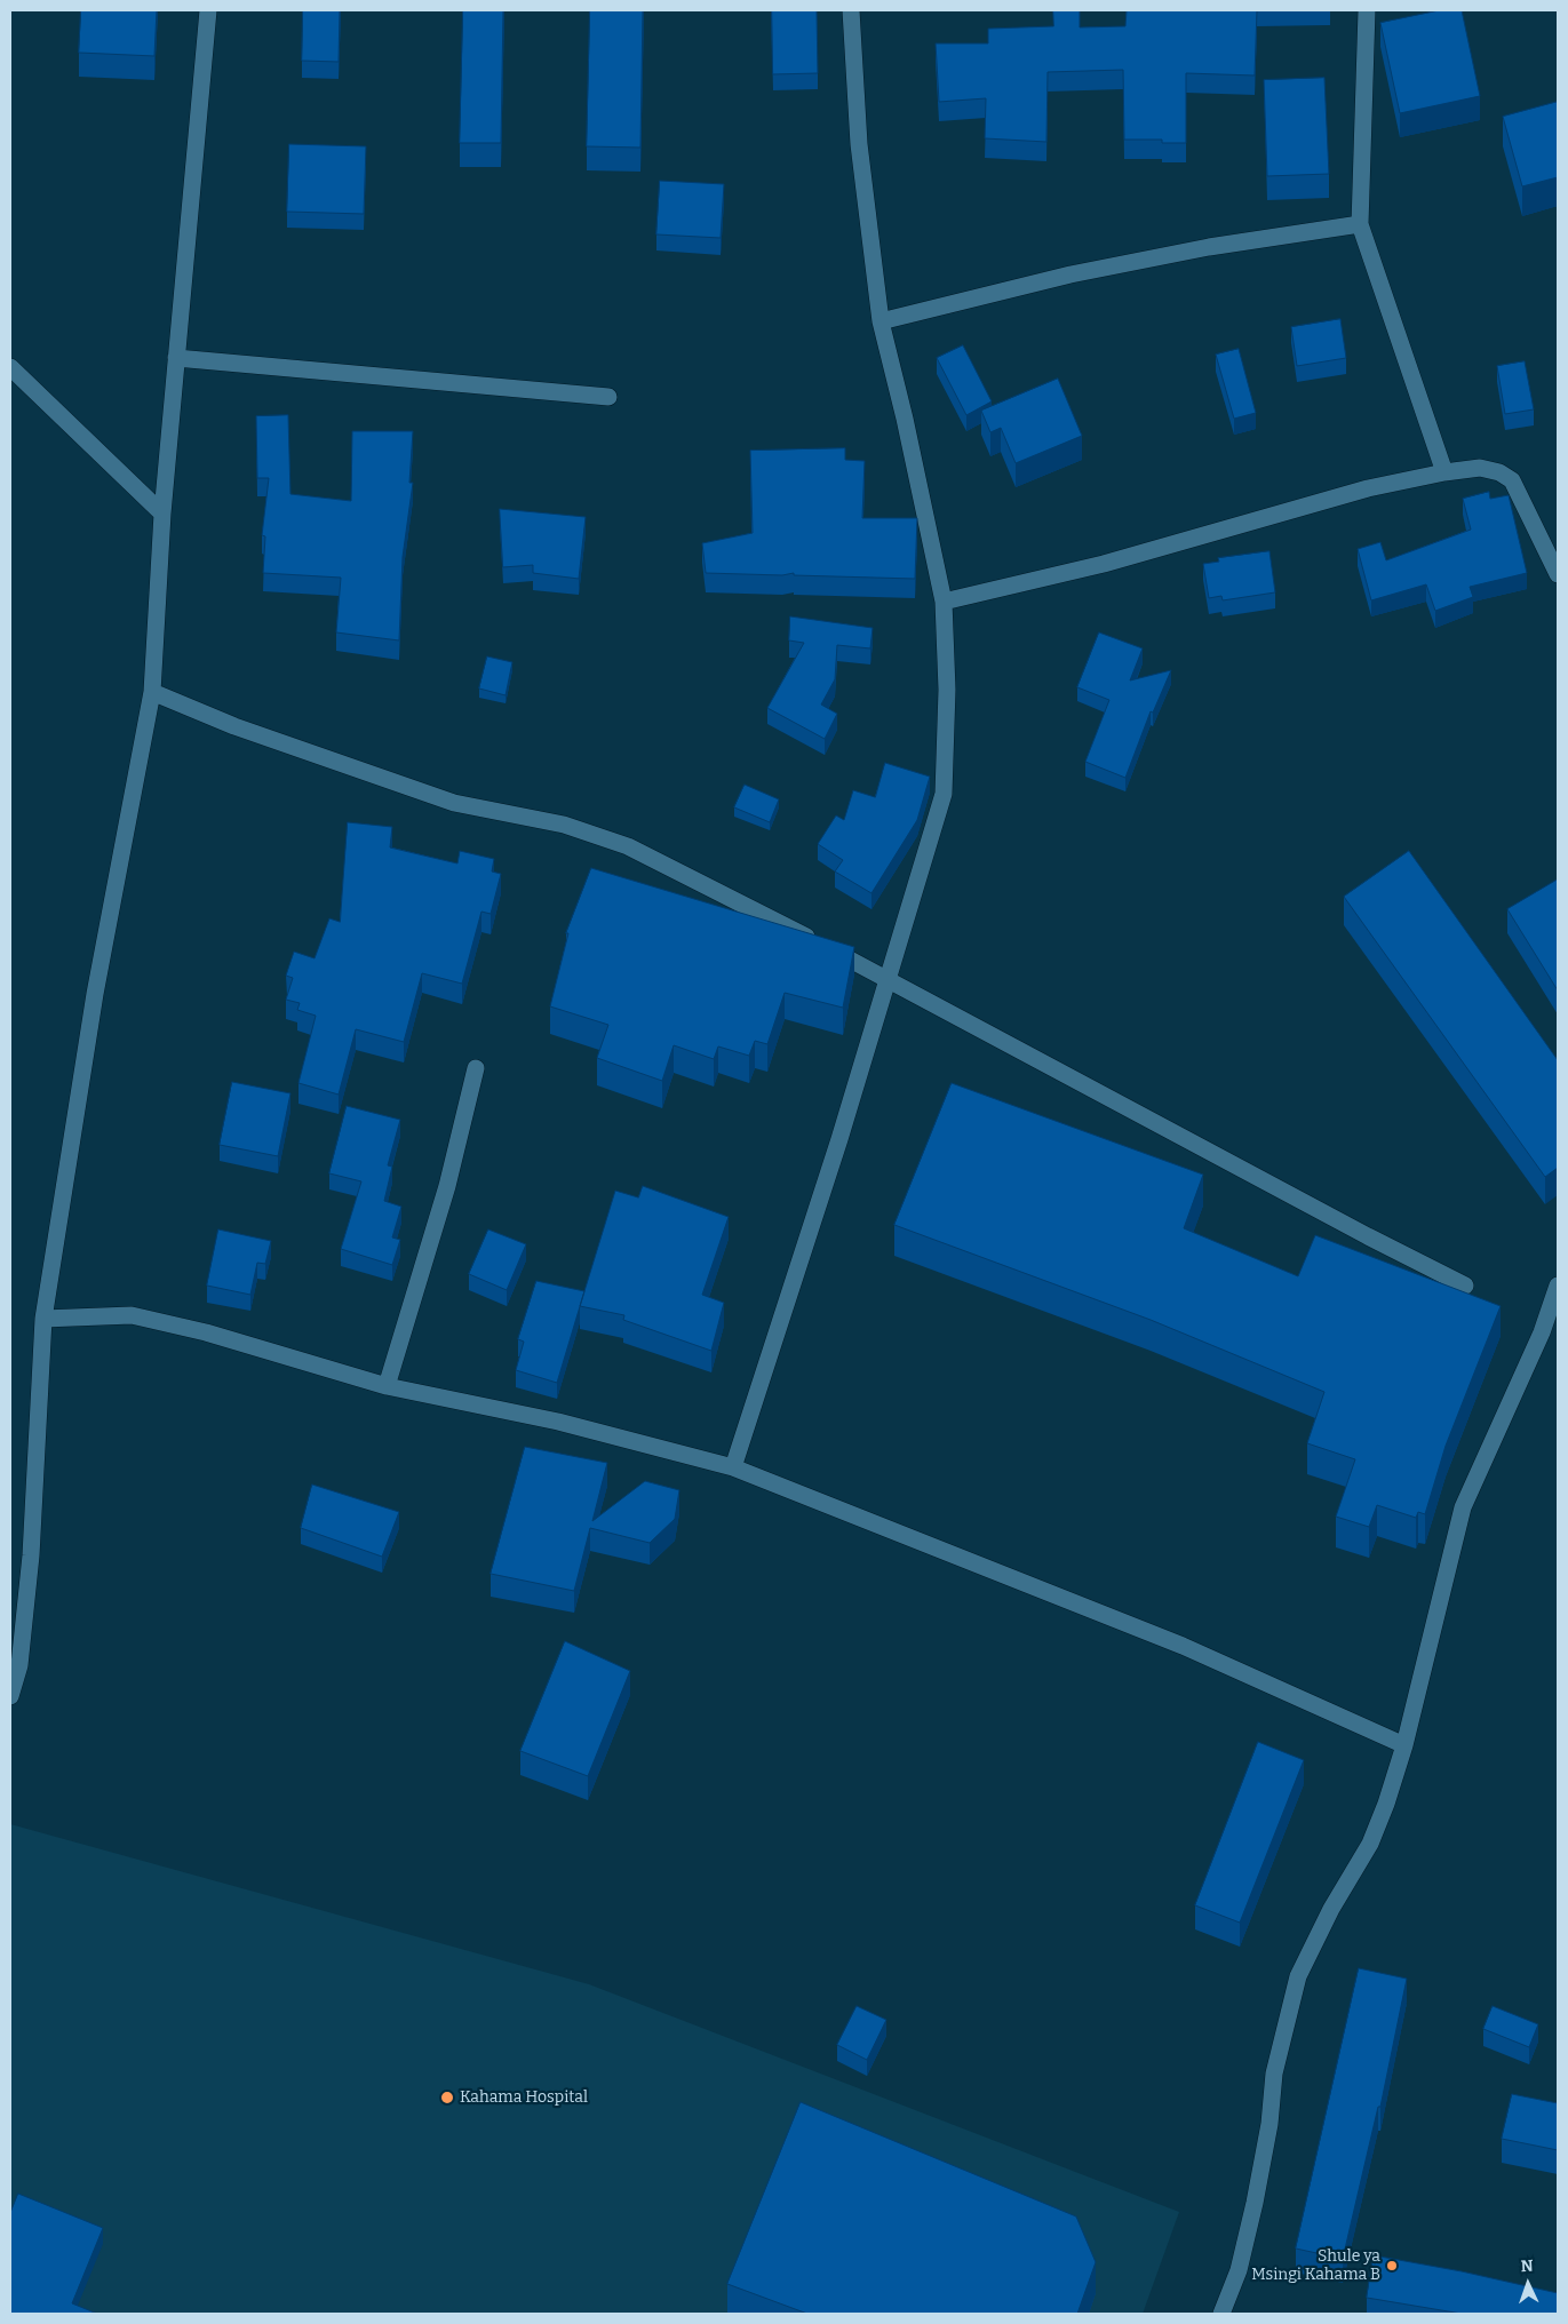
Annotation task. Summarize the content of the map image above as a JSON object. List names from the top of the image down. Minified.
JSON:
{"places":["Kahama Hospital","Shule ya Msingi Kahama B"],"north":"top"}
